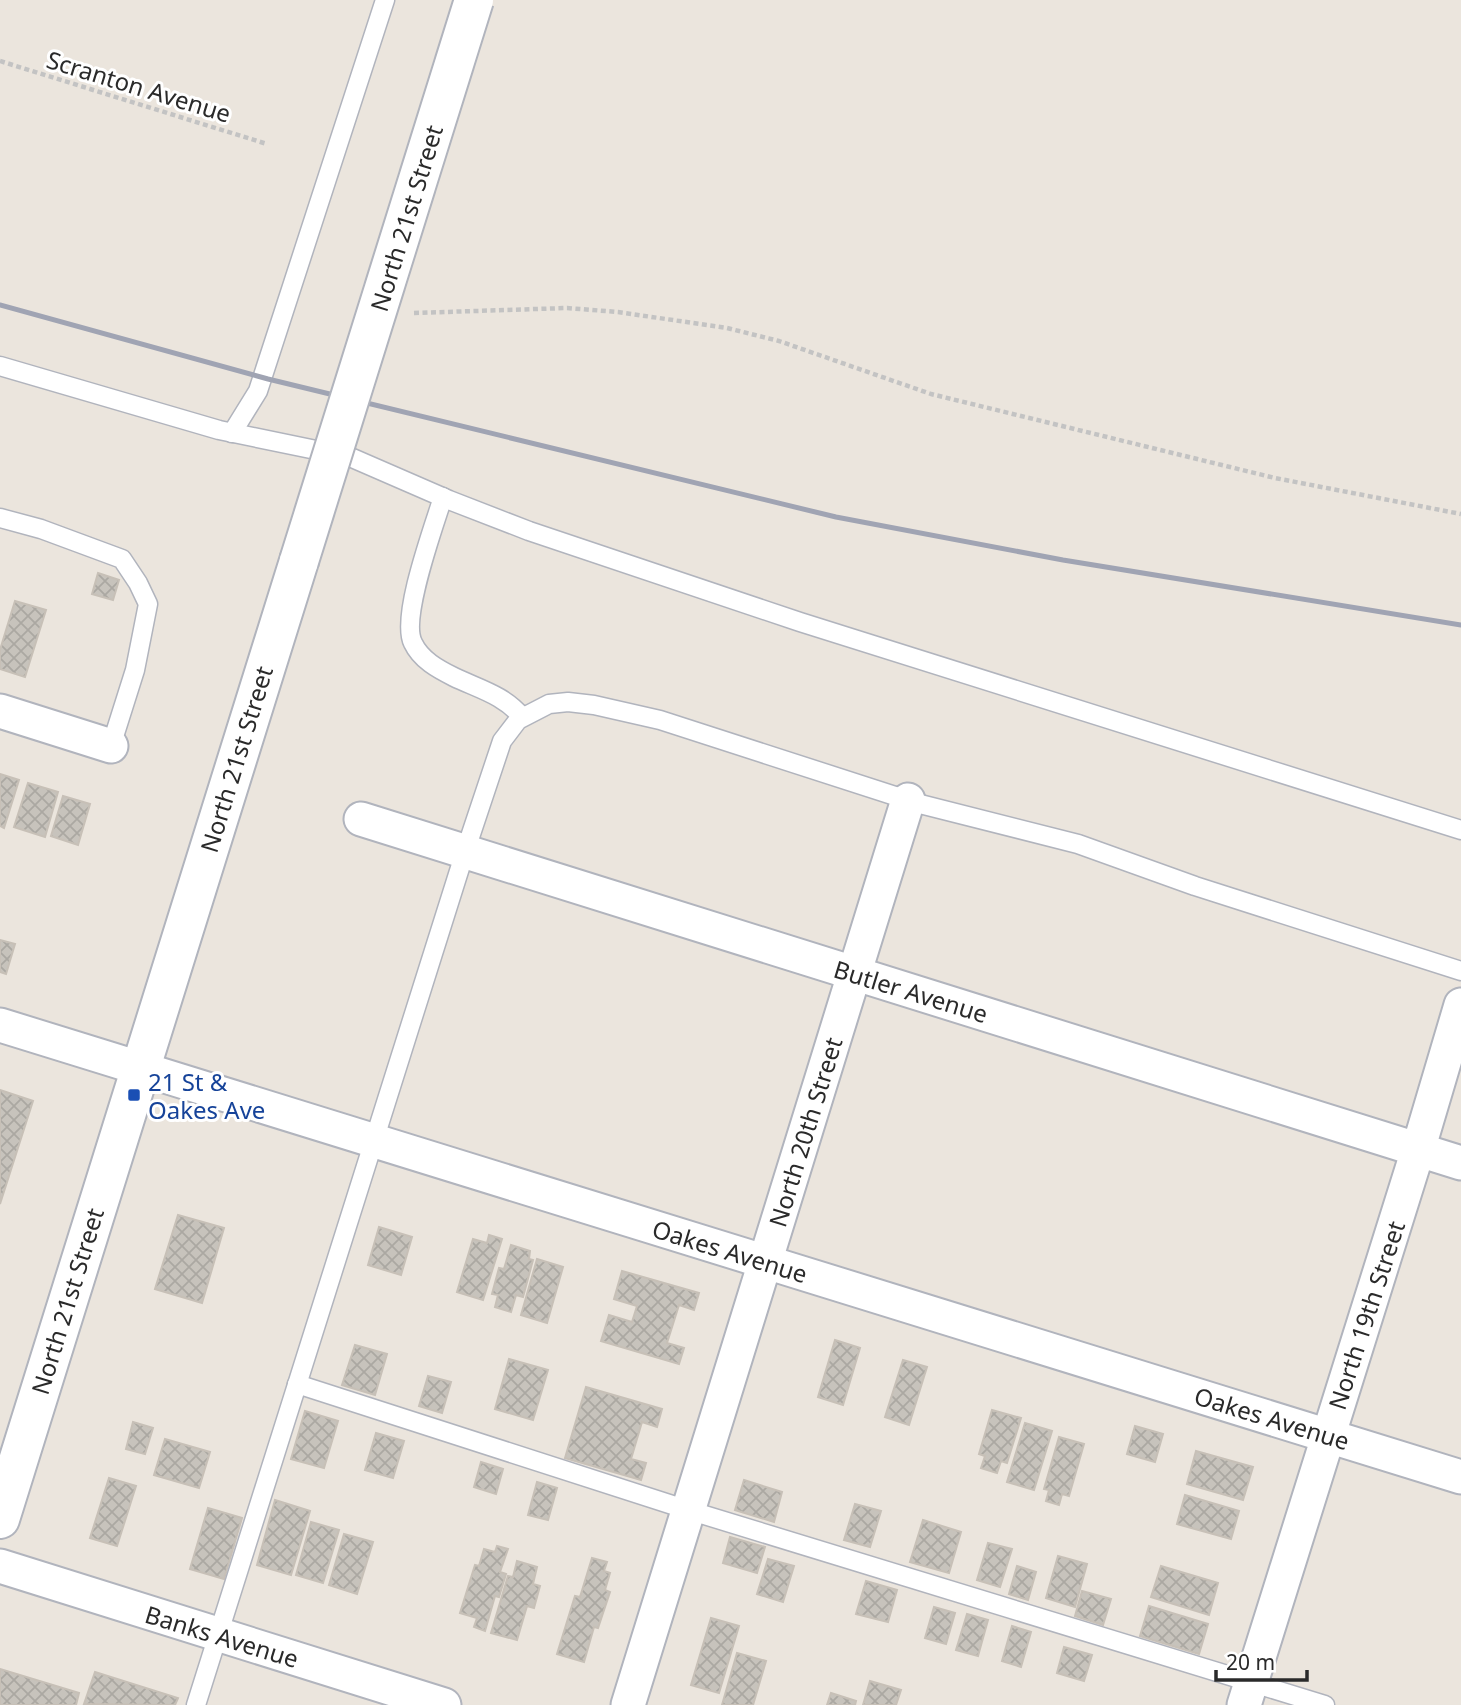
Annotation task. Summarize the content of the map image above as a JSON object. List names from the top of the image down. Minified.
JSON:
{"streets":{"street":["North 21st Street","Butler Avenue","North 20th Street","Oakes Avenue","North 19th Street","Banks Avenue"],"path":["Scranton Avenue"]},"crossings":[["North 21st Street","Oakes Avenue"],["Butler Avenue","North 20th Street"],["Butler Avenue","North 19th Street"],["North 20th Street","Oakes Avenue"],["Oakes Avenue","North 19th Street"]],"places":{"transit":["21 St & Oakes Ave"]},"scale_bar":"20 m"}
